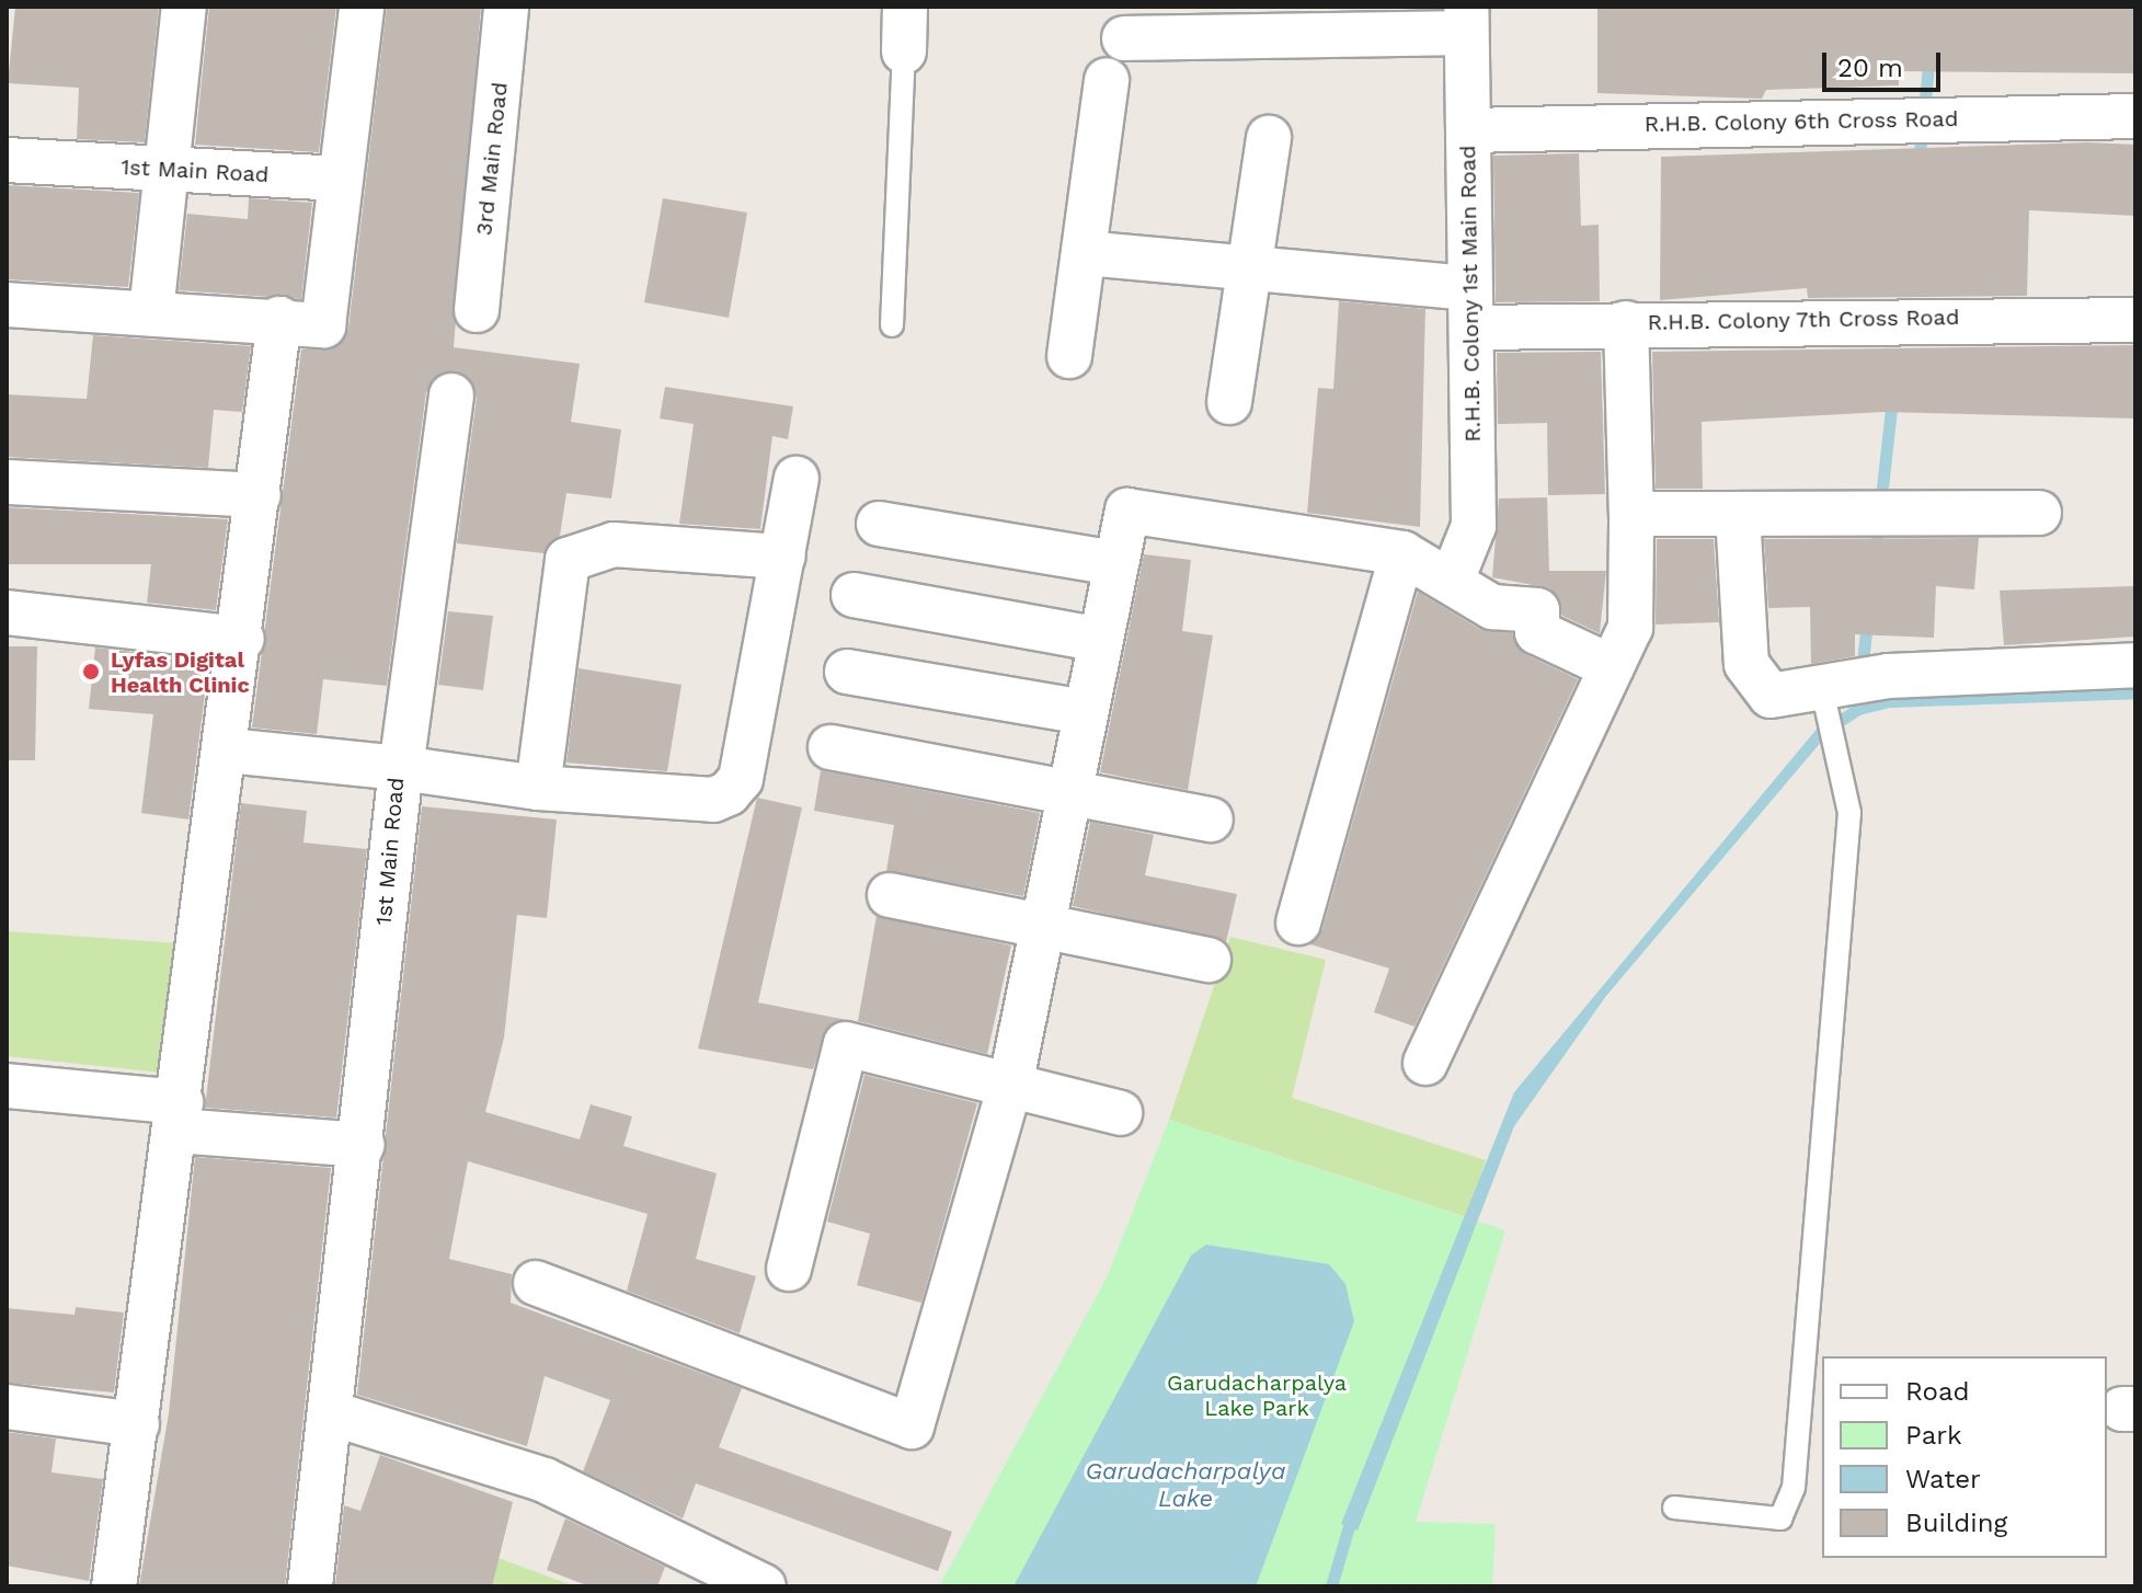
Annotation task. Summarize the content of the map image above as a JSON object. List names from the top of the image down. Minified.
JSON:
{"streets":{"street":["R.H.B. Colony 6th Cross Road","3rd Main Road","1st Main Road","R.H.B. Colony 1st Main Road","R.H.B. Colony 7th Cross Road"]},"crossings":[["R.H.B. Colony 6th Cross Road","R.H.B. Colony 1st Main Road"],["R.H.B. Colony 1st Main Road","R.H.B. Colony 7th Cross Road"]],"water":["Garudacharpalya Lake"],"parks":["Garudacharpalya Lake Park"],"places":["Lyfas Digital Health Clinic"],"legend":["Road","Park","Water","Building"],"scale_bar":"20 m"}
